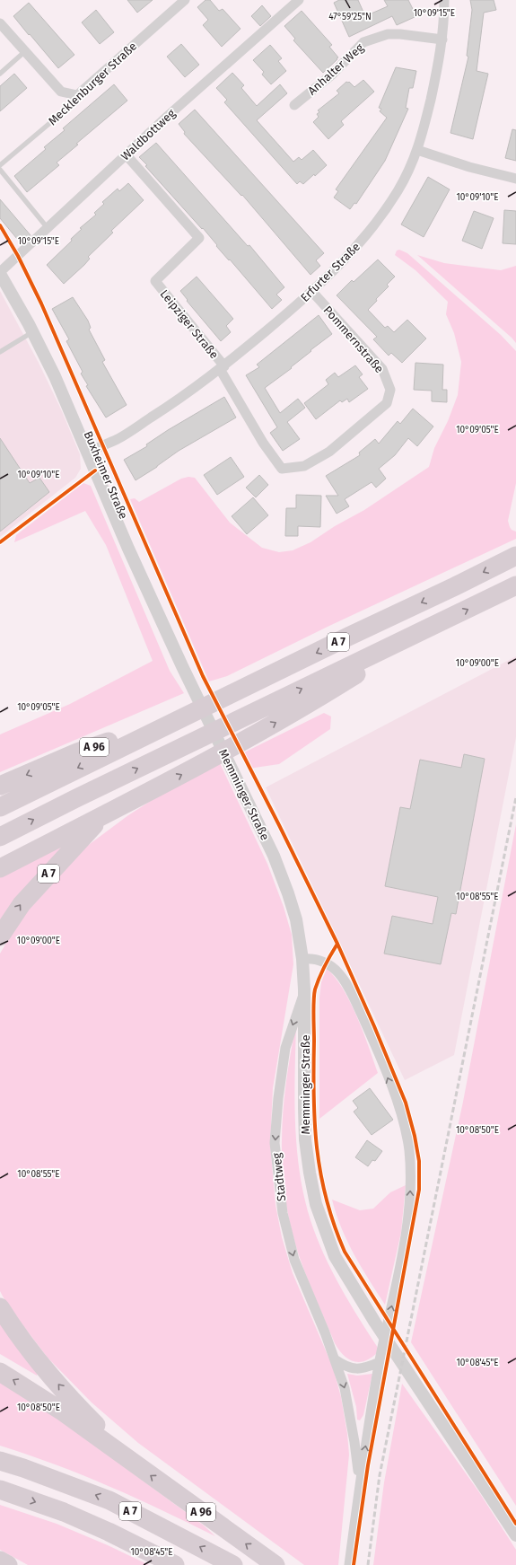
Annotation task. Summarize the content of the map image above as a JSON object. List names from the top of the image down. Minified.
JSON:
{"streets":{"highway":["A 7","A 96"],"street":["Anhalter Weg","Mecklenburger Straße","Waldbottweg","Erfurter Straße","Leipziger Straße","Pommernstraße","Buxheimer Straße","Memminger Straße","Stadtweg"]},"crossings":[["Anhalter Weg","Erfurter Straße"],["Waldbottweg","Leipziger Straße"],["Waldbottweg","Buxheimer Straße"],["Erfurter Straße","Leipziger Straße"],["Erfurter Straße","Pommernstraße"],["Erfurter Straße","Buxheimer Straße"],["Leipziger Straße","Pommernstraße"],["Buxheimer Straße","Memminger Straße"],["A 7","A 96"],["Memminger Straße","Stadtweg"]],"coordinates":["10°09'15\"E","47°59'25\"N","10°09'10\"E","10°09'05\"E","10°09'00\"E","10°08'55\"E","10°08'50\"E","10°08'45\"E"]}
